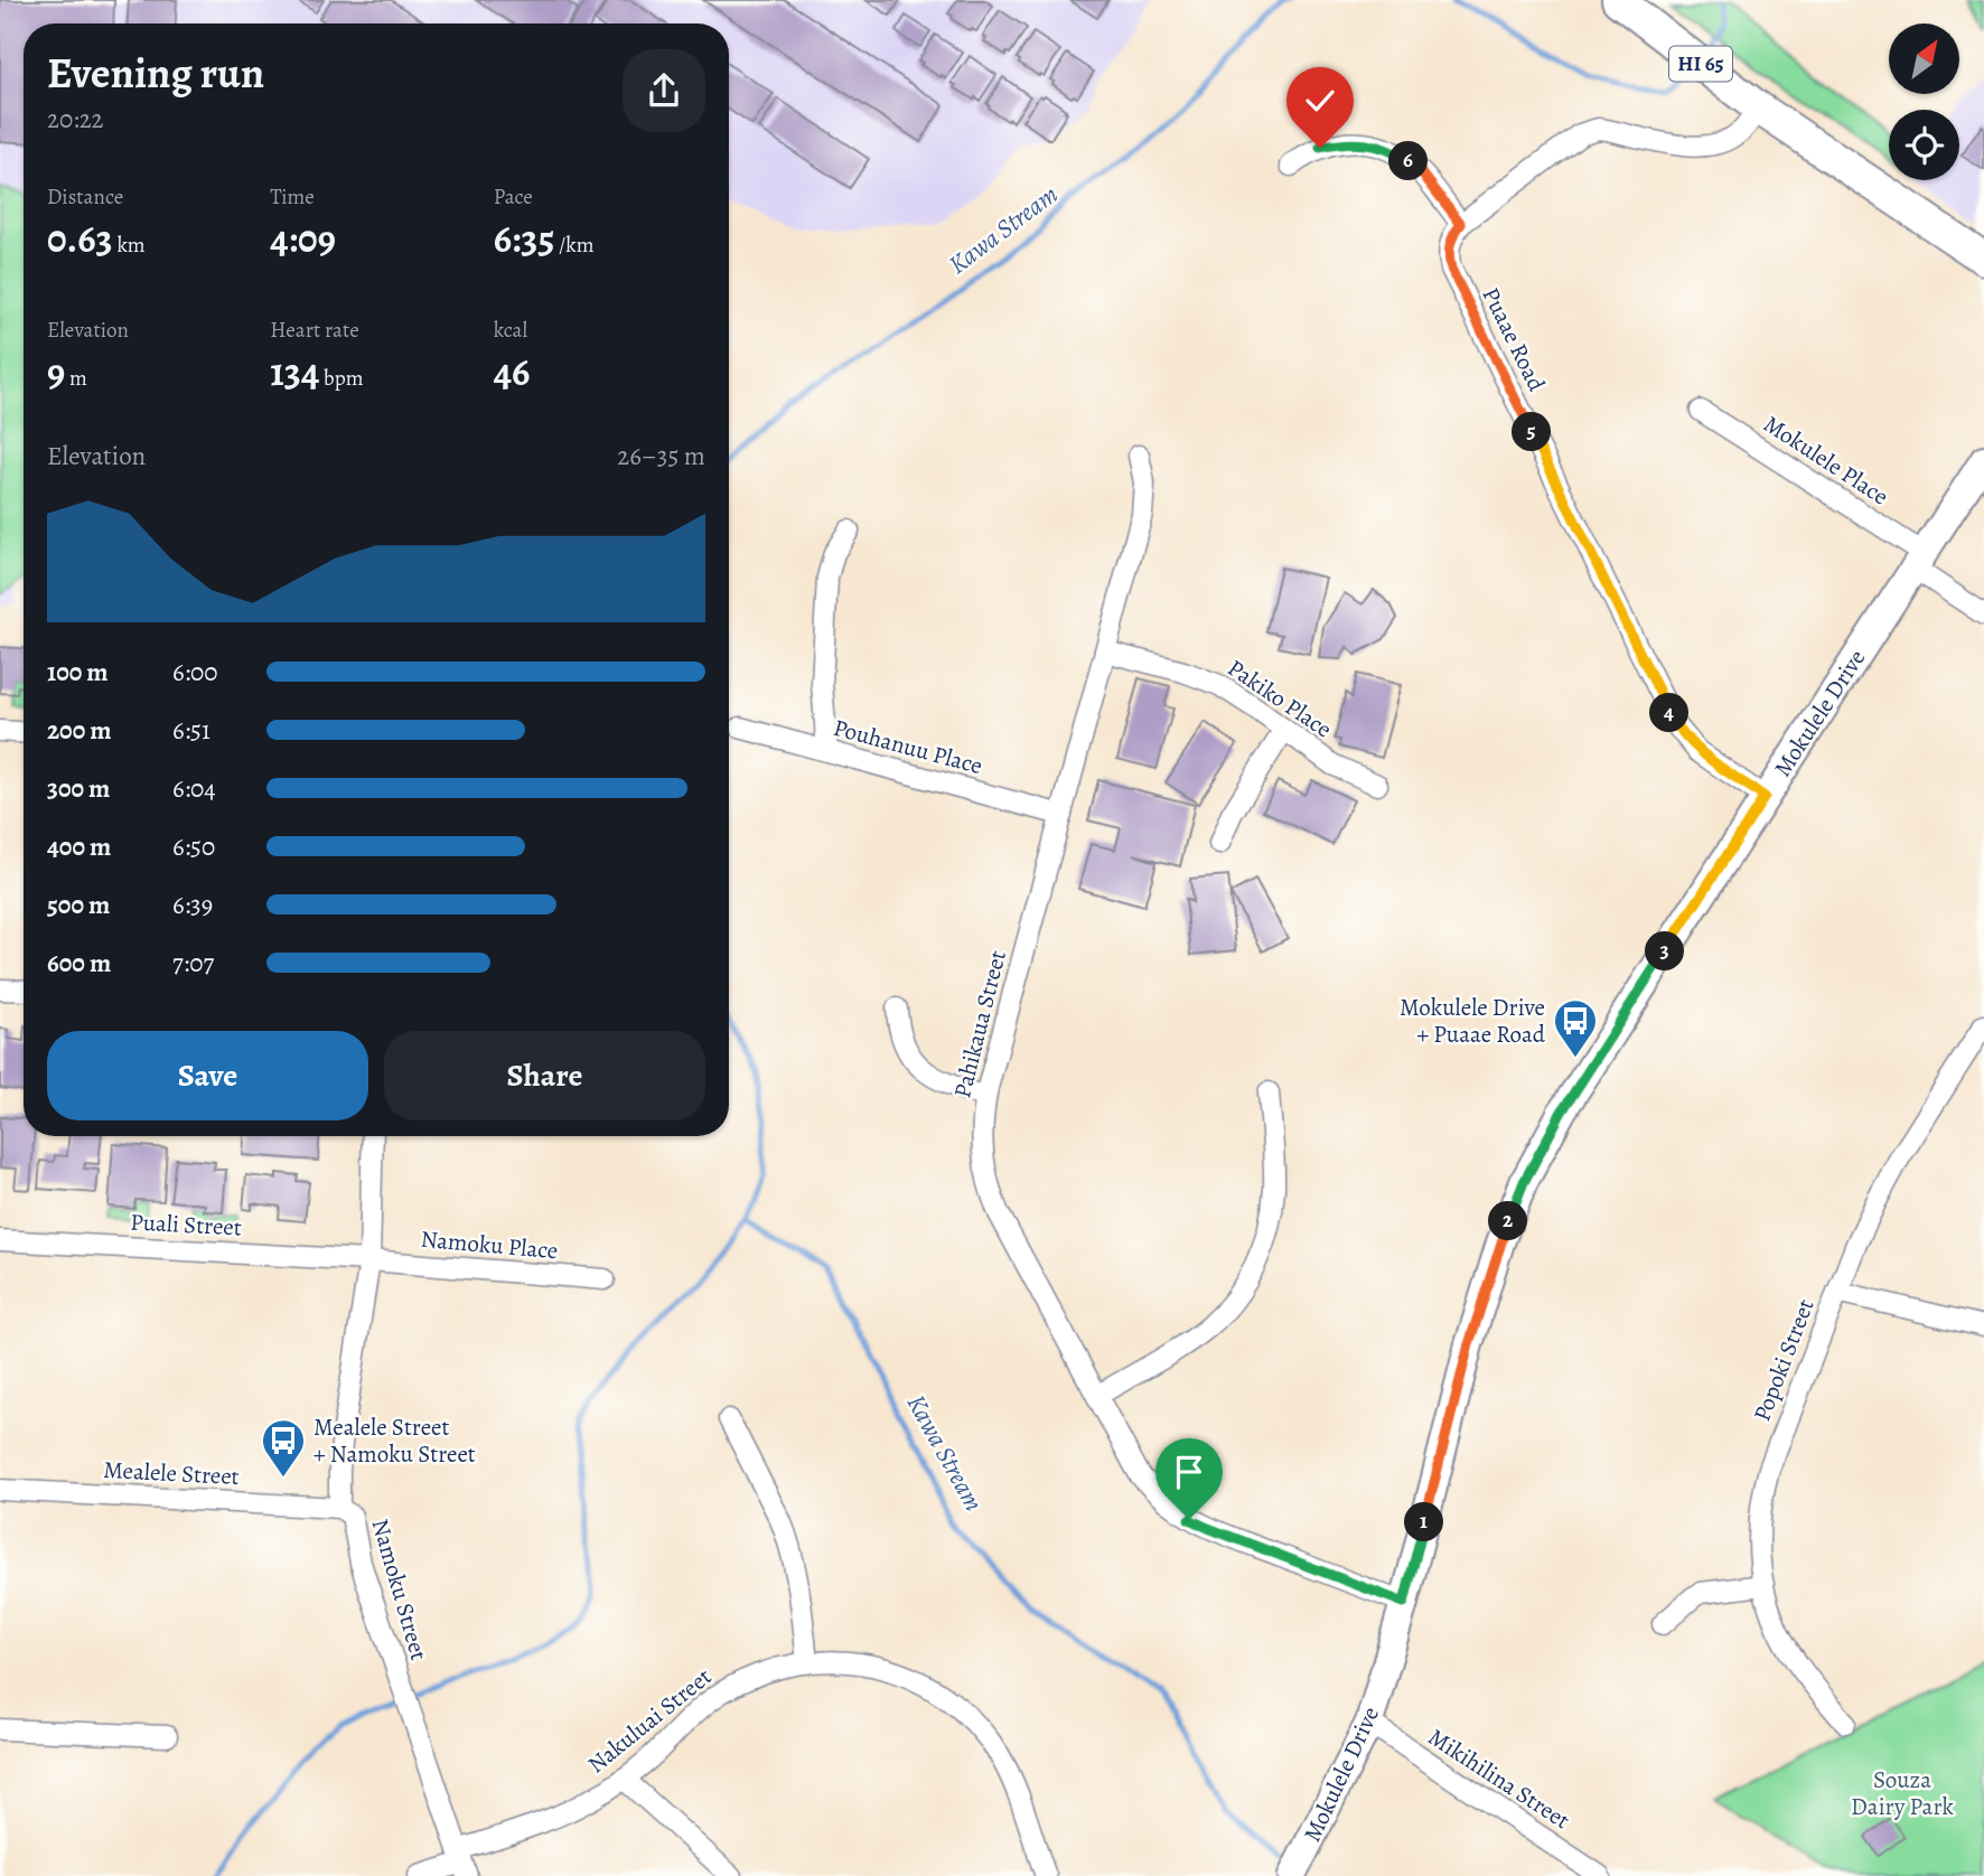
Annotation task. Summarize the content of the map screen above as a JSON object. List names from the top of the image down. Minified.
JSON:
{"streets":{"main road":["HI 65"],"street":["Puaae Road","Mokulele Place","Pakiko Place","Mokulele Drive","Pouhanuu Place","Pahikaua Street","Puali Street","Namoku Place","Popoki Street","Mealele Street","Namoku Street","Nakuluai Street","Mikihilina Street"]},"crossings":[["Puaae Road","Mokulele Drive"],["Mokulele Place","Mokulele Drive"],["Pakiko Place","Pahikaua Street"],["Mokulele Drive","Pahikaua Street"],["Mokulele Drive","Mikihilina Street"],["Pouhanuu Place","Pahikaua Street"],["Puali Street","Namoku Place"],["Puali Street","Namoku Street"],["Namoku Place","Namoku Street"],["Mealele Street","Namoku Street"],["Namoku Street","Nakuluai Street"]],"water":["Kawa Stream"],"parks":["Souza Dairy Park"],"places":{"bus stop":["Mokulele Drive + Puaae Road","Mealele Street + Namoku Street"]},"north":"top right","page":{"heading":["Evening run","20:22"],"pins":["6","5","4","3","2","1"],"stats":[["Distance","0.63 km"],["Time","4:09"],["Pace","6:35 /km"],["Elevation","9 m"],["Heart rate","134 bpm"],["kcal","46"]],"chart":["Elevation","26–35 m"],"list":[{"name":"100 m","note":"6:00"},{"name":"200 m","note":"6:51"},{"name":"300 m","note":"6:04"},{"name":"400 m","note":"6:50"},{"name":"500 m","note":"6:39"},{"name":"600 m","note":"7:07"}],"buttons":["Save","Share"]}}
